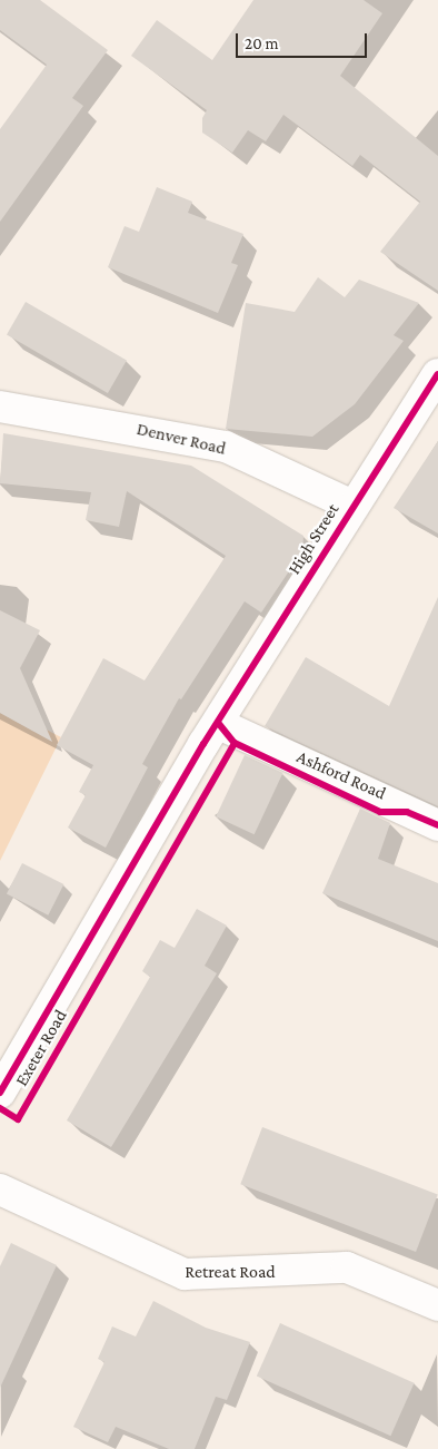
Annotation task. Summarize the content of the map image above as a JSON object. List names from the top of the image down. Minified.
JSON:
{"streets":{"street":["Denver Road","High Street","Ashford Road","Exeter Road","Retreat Road"]},"crossings":[["Denver Road","High Street"],["High Street","Ashford Road"],["High Street","Exeter Road"],["Ashford Road","Exeter Road"]],"scale_bar":"20 m"}
